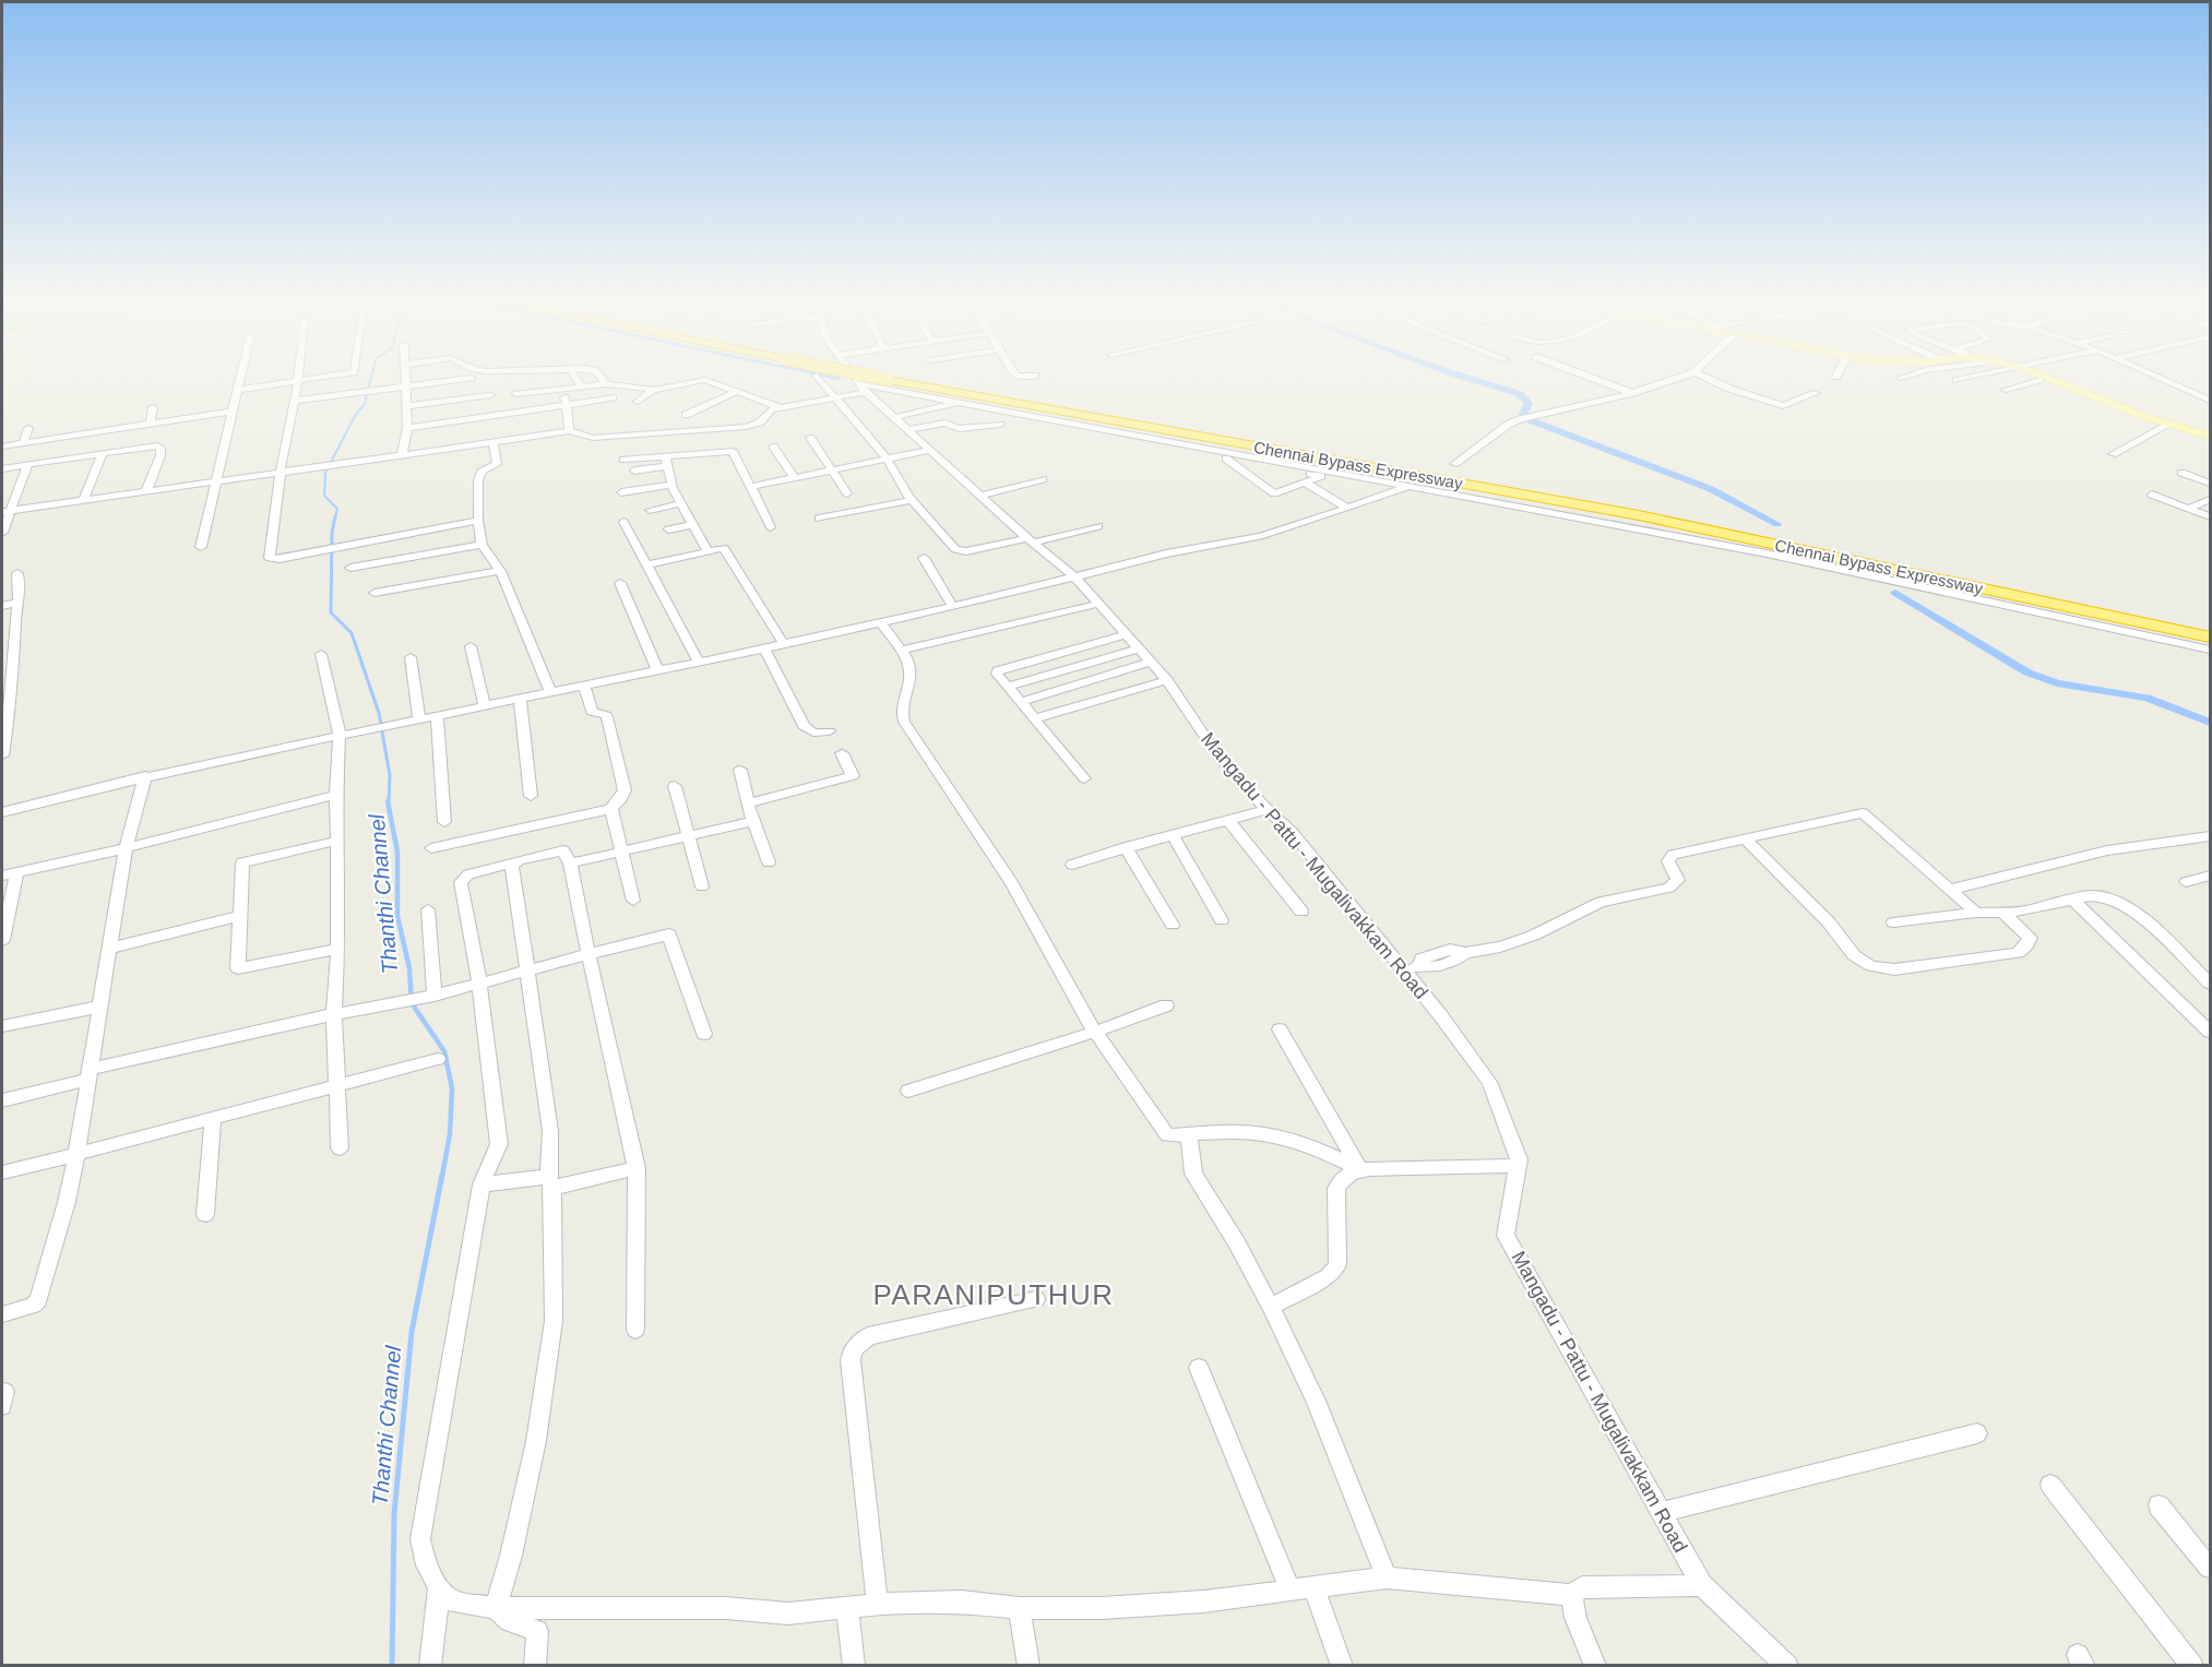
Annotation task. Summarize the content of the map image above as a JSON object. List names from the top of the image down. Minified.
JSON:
{"streets":{"highway":["Chennai Bypass Expressway"],"street":["Mangadu - Pattu - Mugalivakkam Road"]},"districts":["PARANIPUTHUR"],"water":["Thanthi Channel"]}
